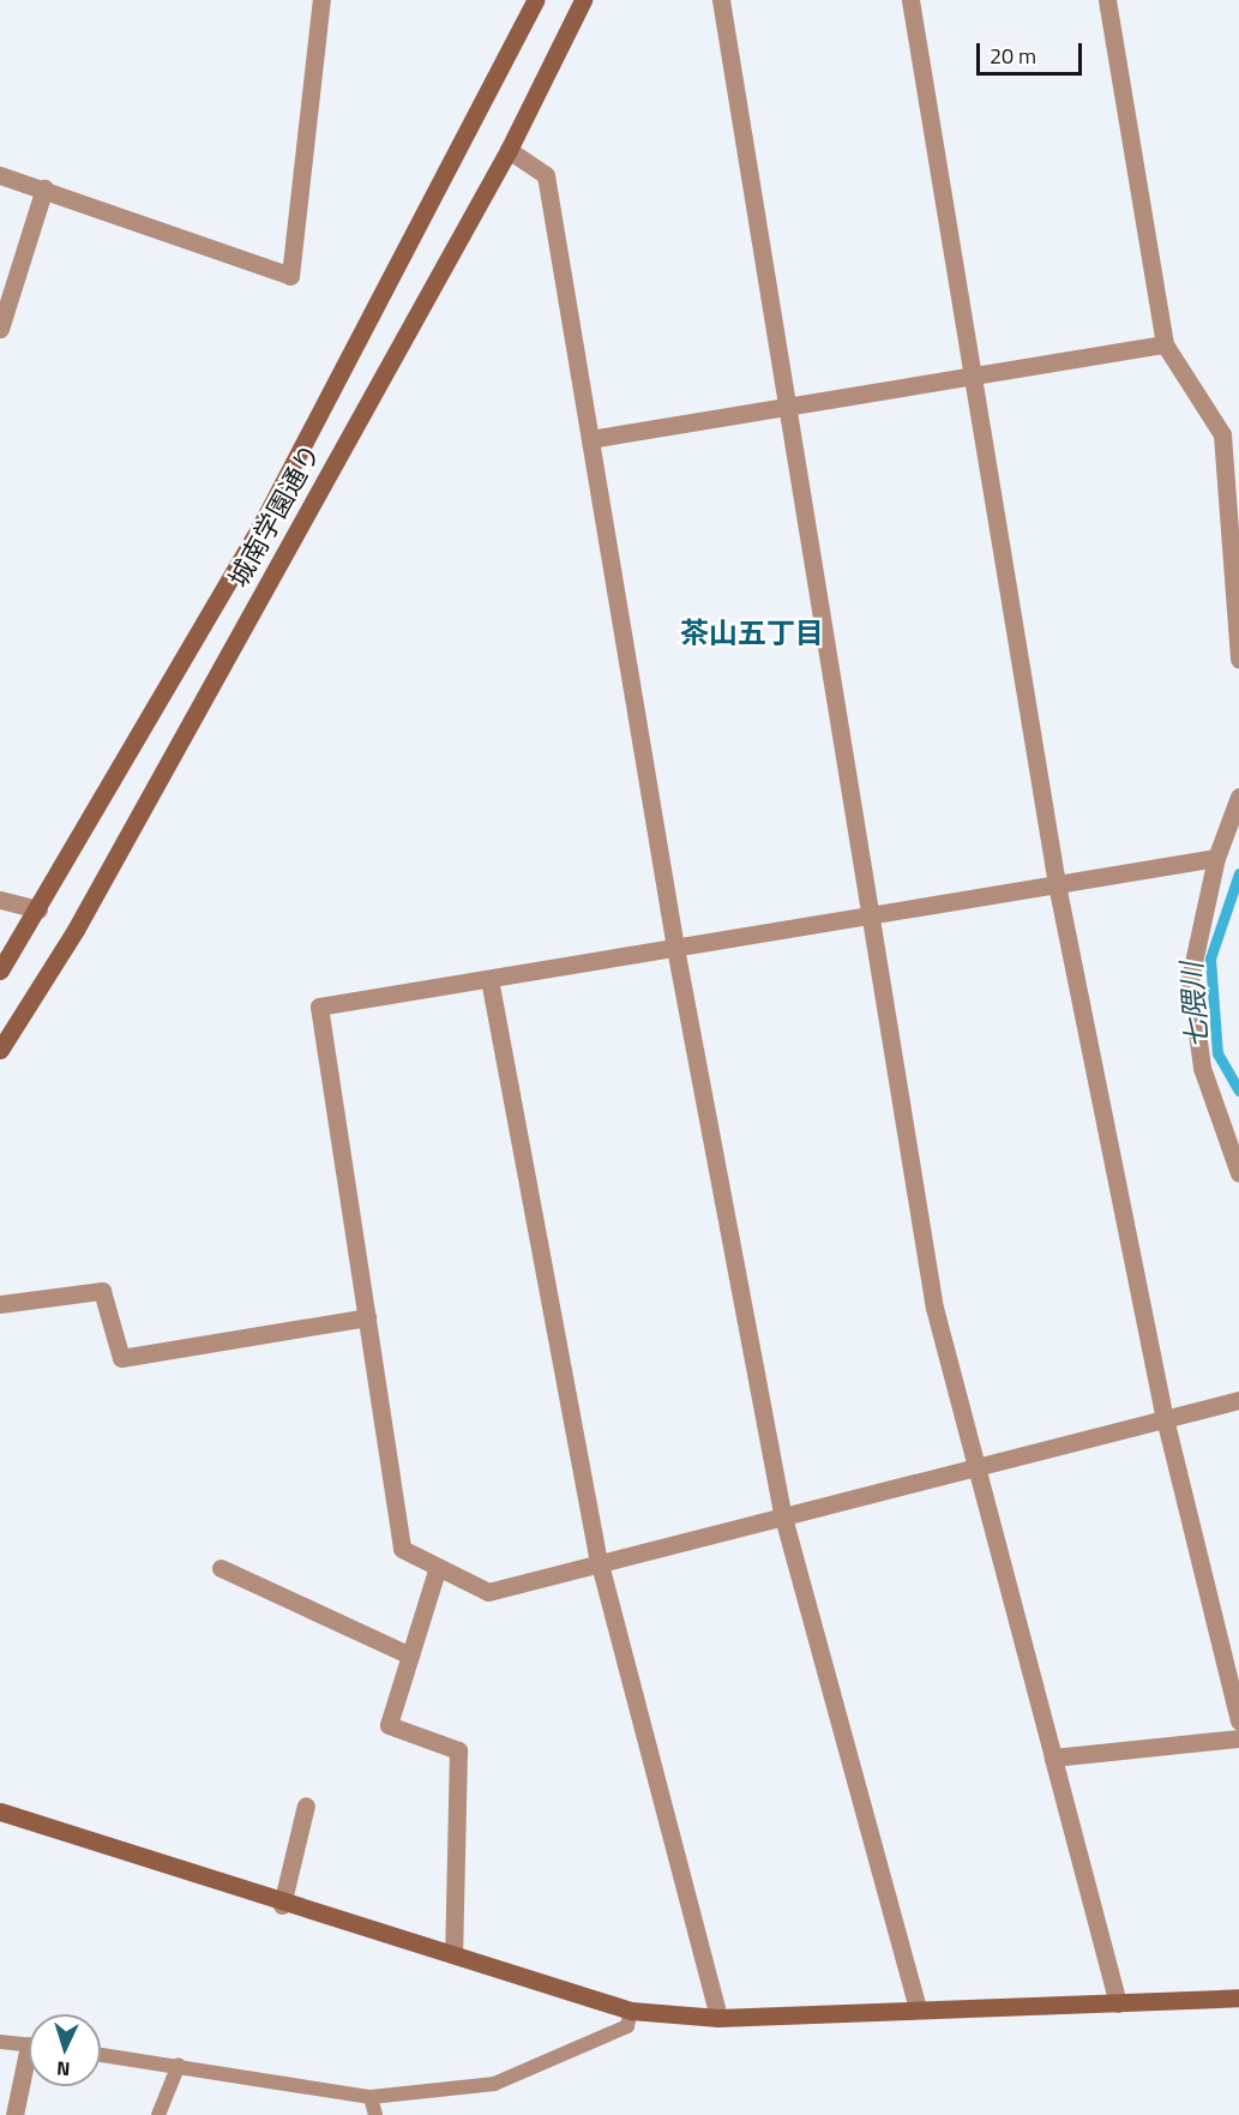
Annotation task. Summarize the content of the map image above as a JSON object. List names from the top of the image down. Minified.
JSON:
{"streets":{"street":["城南学園通り"]},"districts":["茶山五丁目"],"water":["七隈川"],"scale_bar":"20 m","north":"bottom"}
